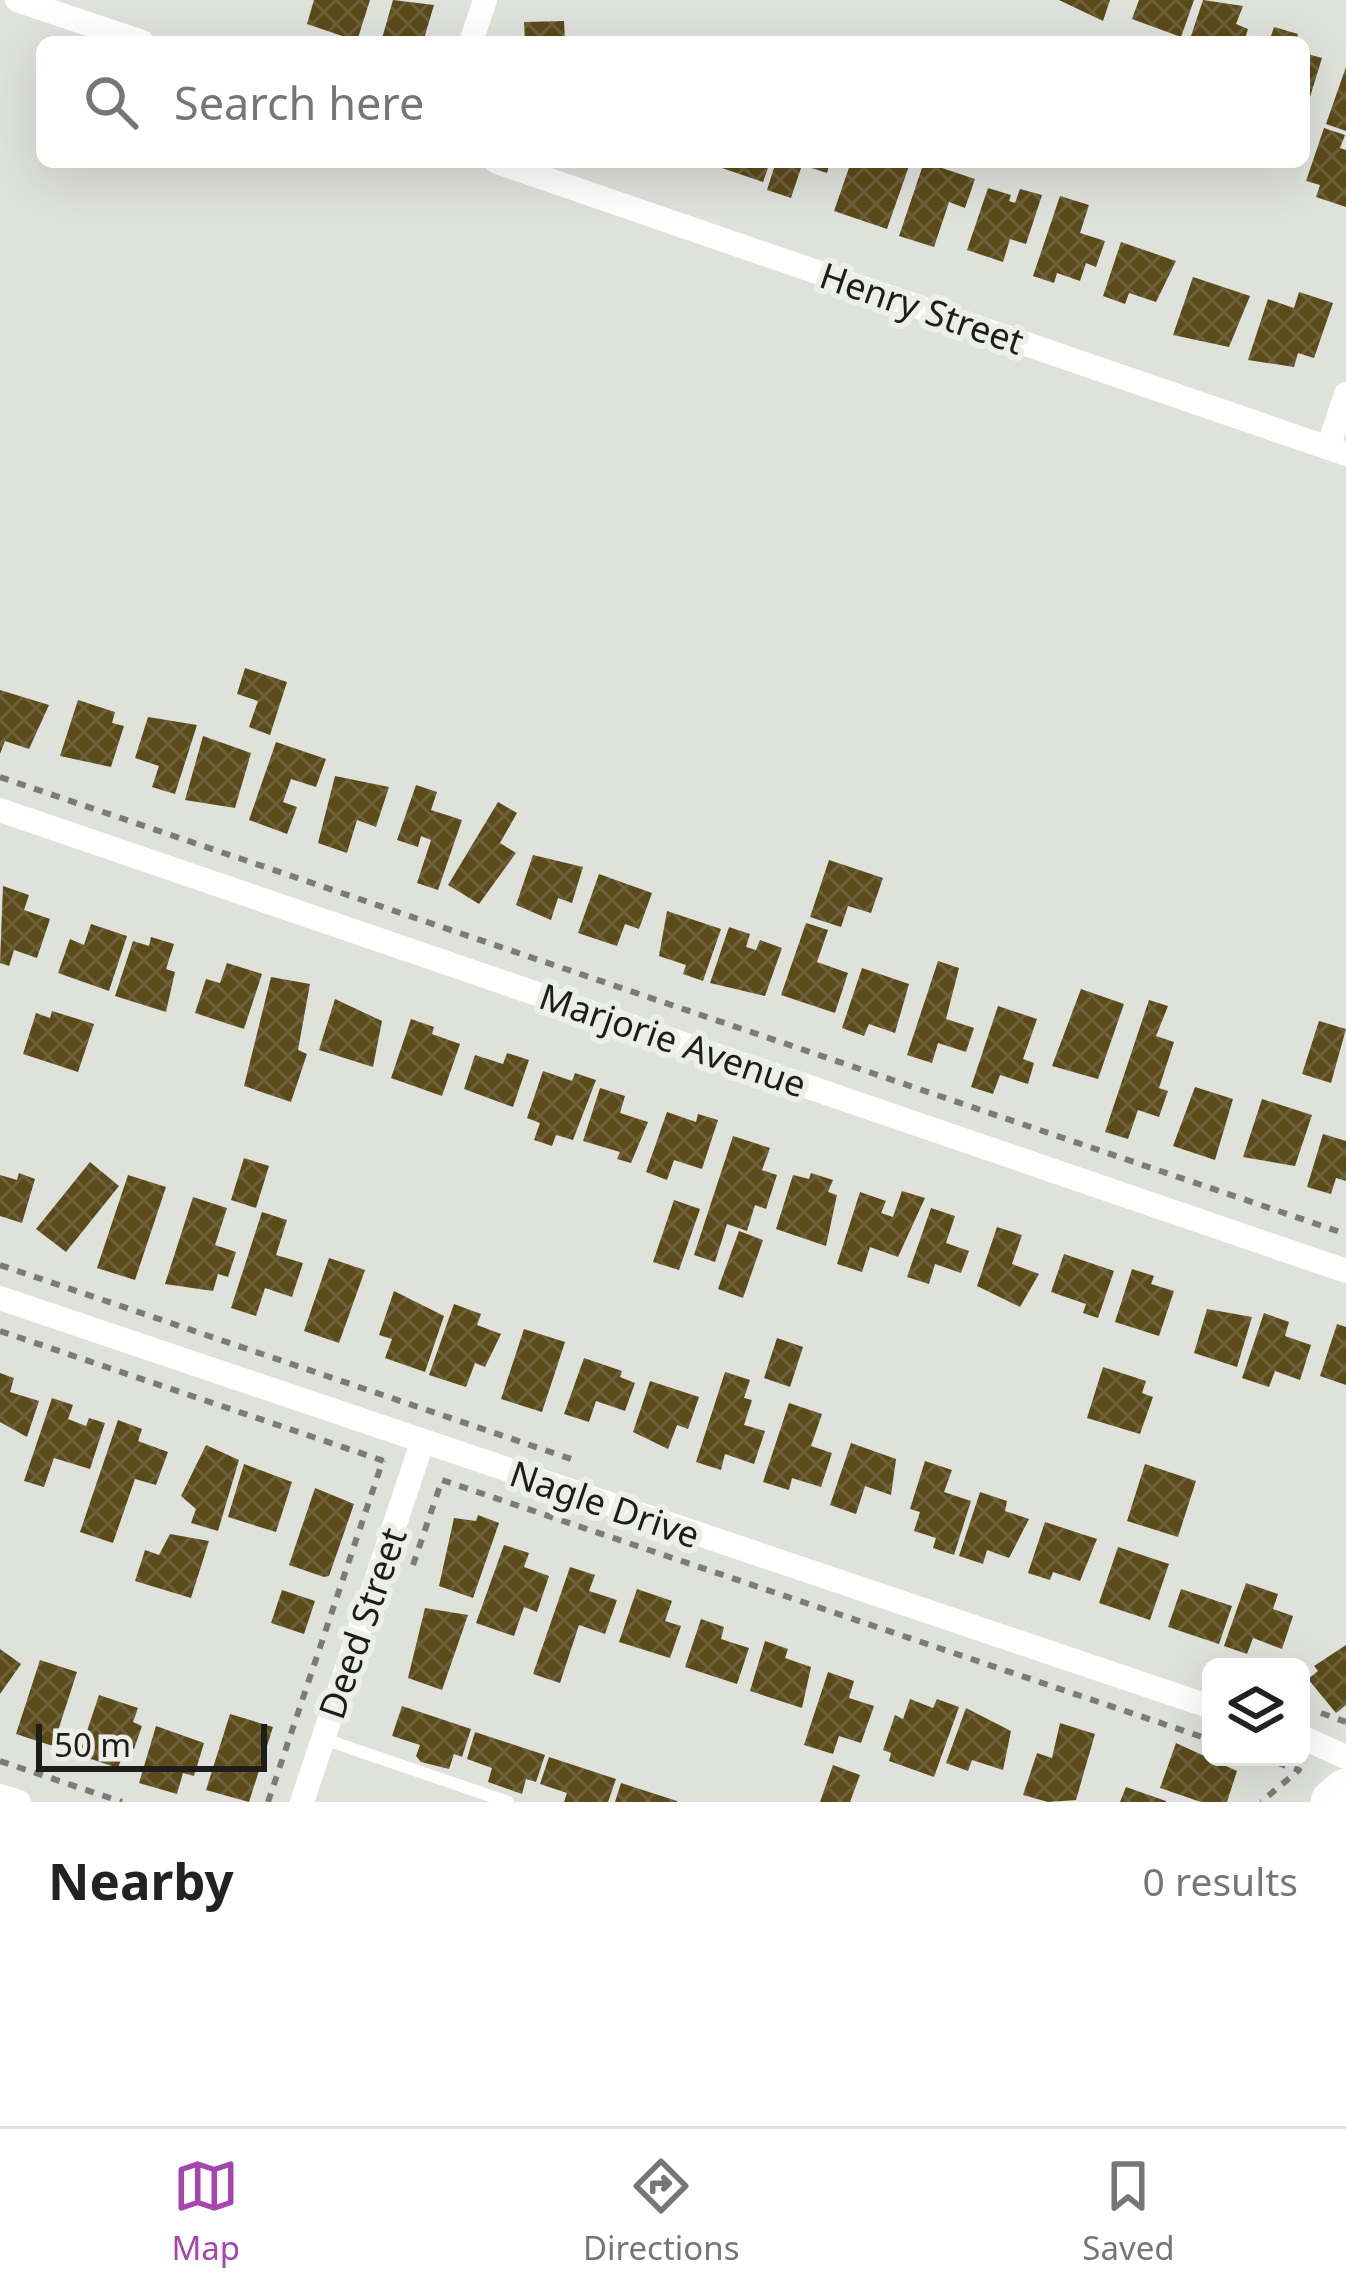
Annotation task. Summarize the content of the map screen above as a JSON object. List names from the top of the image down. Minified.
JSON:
{"streets":{"street":["Henry Street","Marjorie Avenue","Nagle Drive","Deed Street"]},"crossings":[["Nagle Drive","Deed Street"]],"scale_bar":"50 m","page":{"search":"Search here","scale":"50 m","heading":["Nearby","0 results"],"nav":["Map","Directions","Saved"]}}
